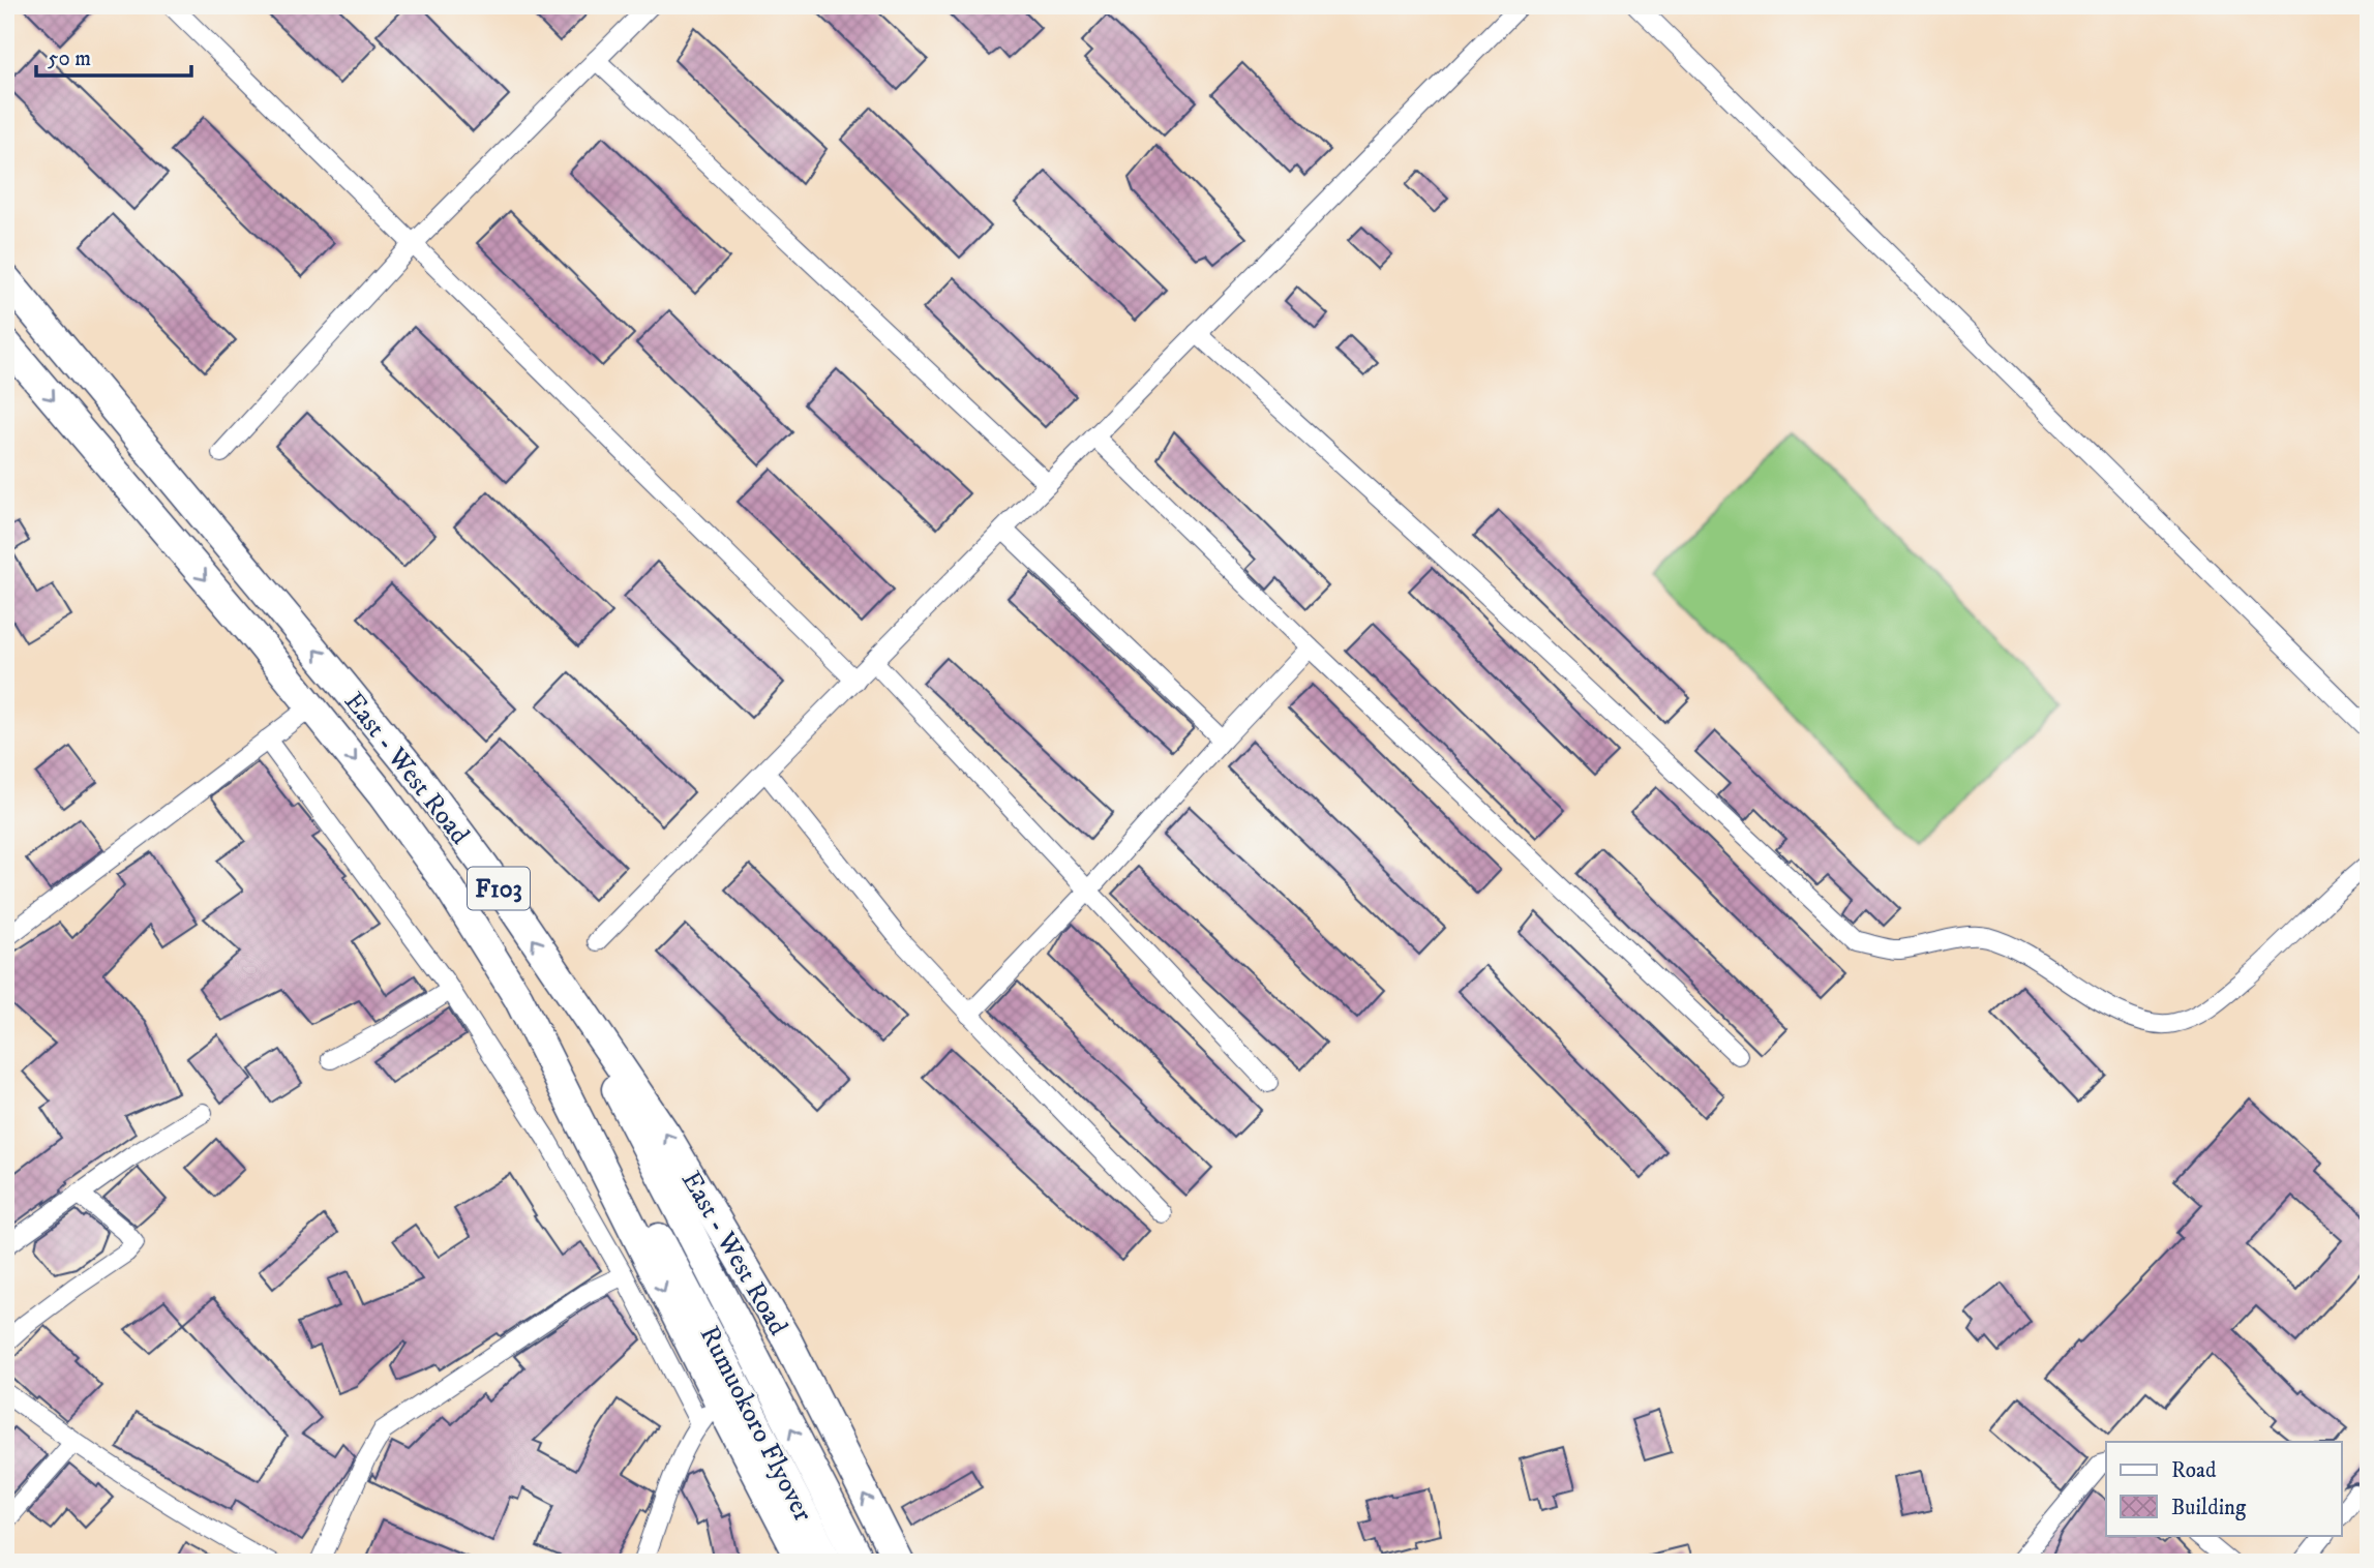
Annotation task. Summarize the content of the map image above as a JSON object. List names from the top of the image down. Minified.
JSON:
{"streets":{"main road":["East - West Road","F103","Rumuokoro Flyover"]},"crossings":[["East - West Road","Rumuokoro Flyover"]],"legend":["Road","Building"],"scale_bar":"50 m"}
